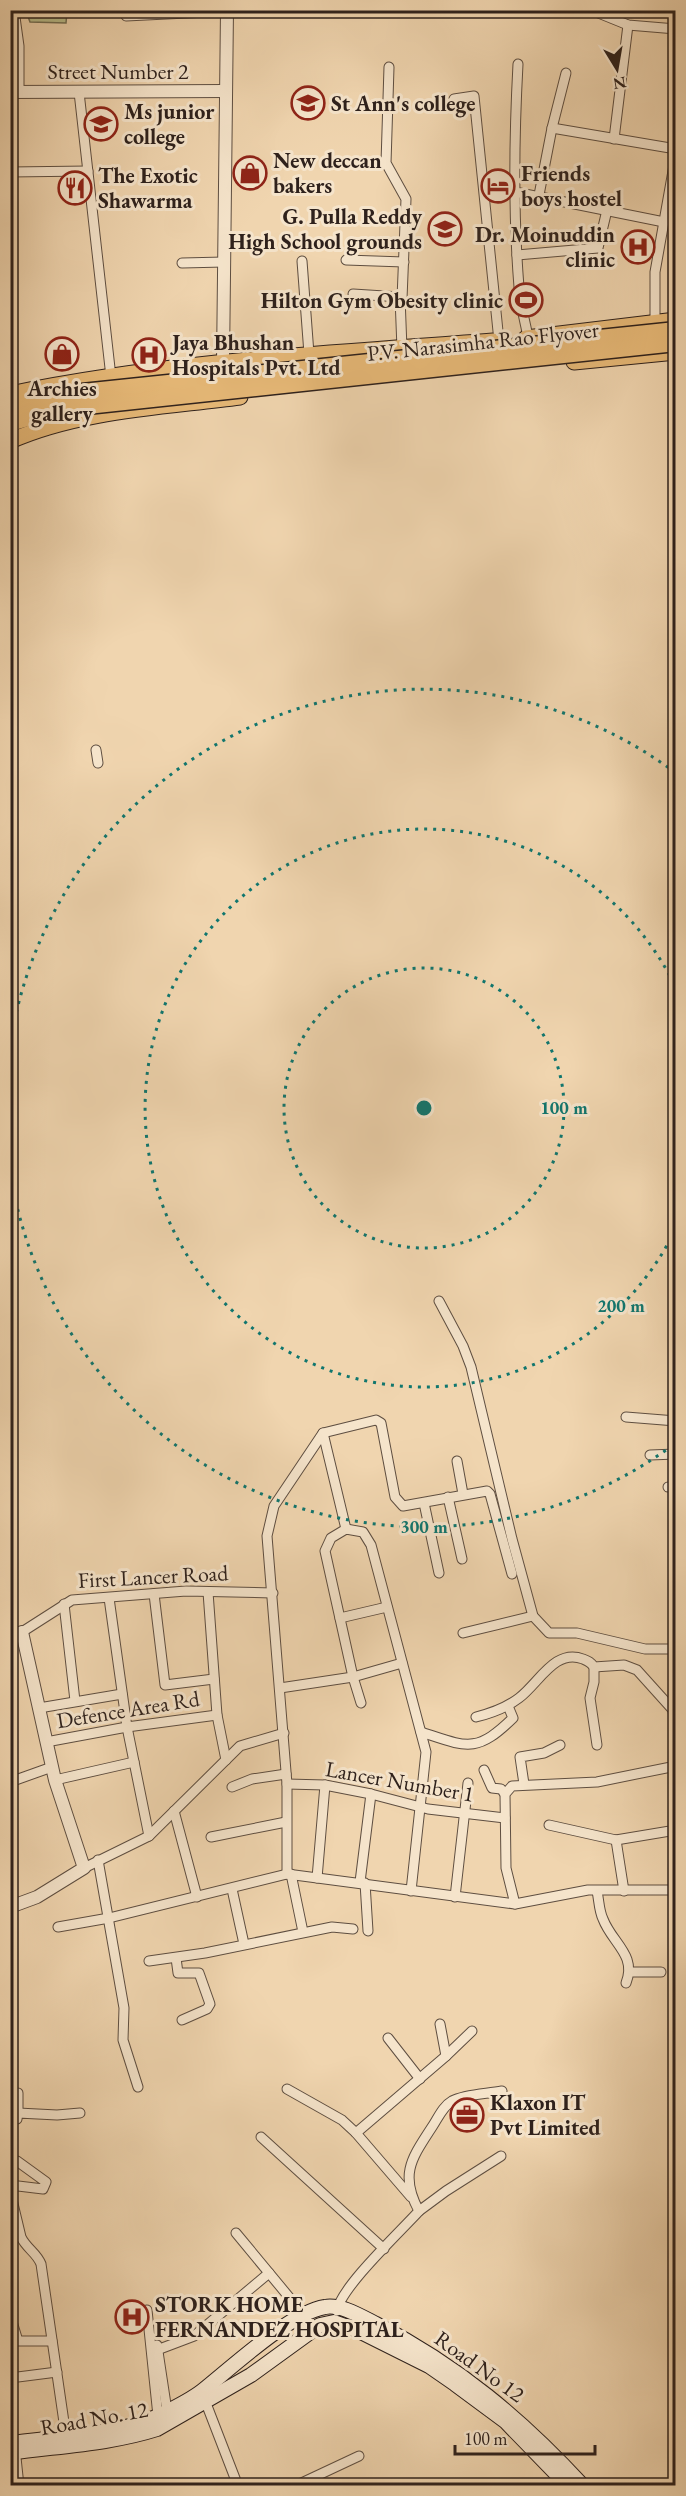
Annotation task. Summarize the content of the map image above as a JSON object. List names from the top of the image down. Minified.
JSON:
{"streets":{"highway":["P.V. Narasimha Rao Flyover"],"main road":["Road No 12","Road No. 12"],"street":["Street Number 2","First Lancer Road","Defence Area Rd","Lancer Number 1"]},"crossings":[["Road No 12","Road No. 12"]],"places":{"school or university":["St Ann's college","Ms junior college","G. Pulla Reddy High School grounds"],"shop":["New deccan bakers","Archies gallery"],"hotel":["Friends boys hostel"],"restaurant":["The Exotic Shawarma"],"hospital":["Dr. Moinuddin clinic","Jaya Bhushan Hospitals Pvt. Ltd","STORK HOME FERNANDEZ HOSPITAL"],"sports":["Hilton Gym Obesity clinic"],"office":["Klaxon IT Pvt Limited"]},"scale_bar":"100 m","north":"bottom","rings":["100 m","200 m","300 m"]}
